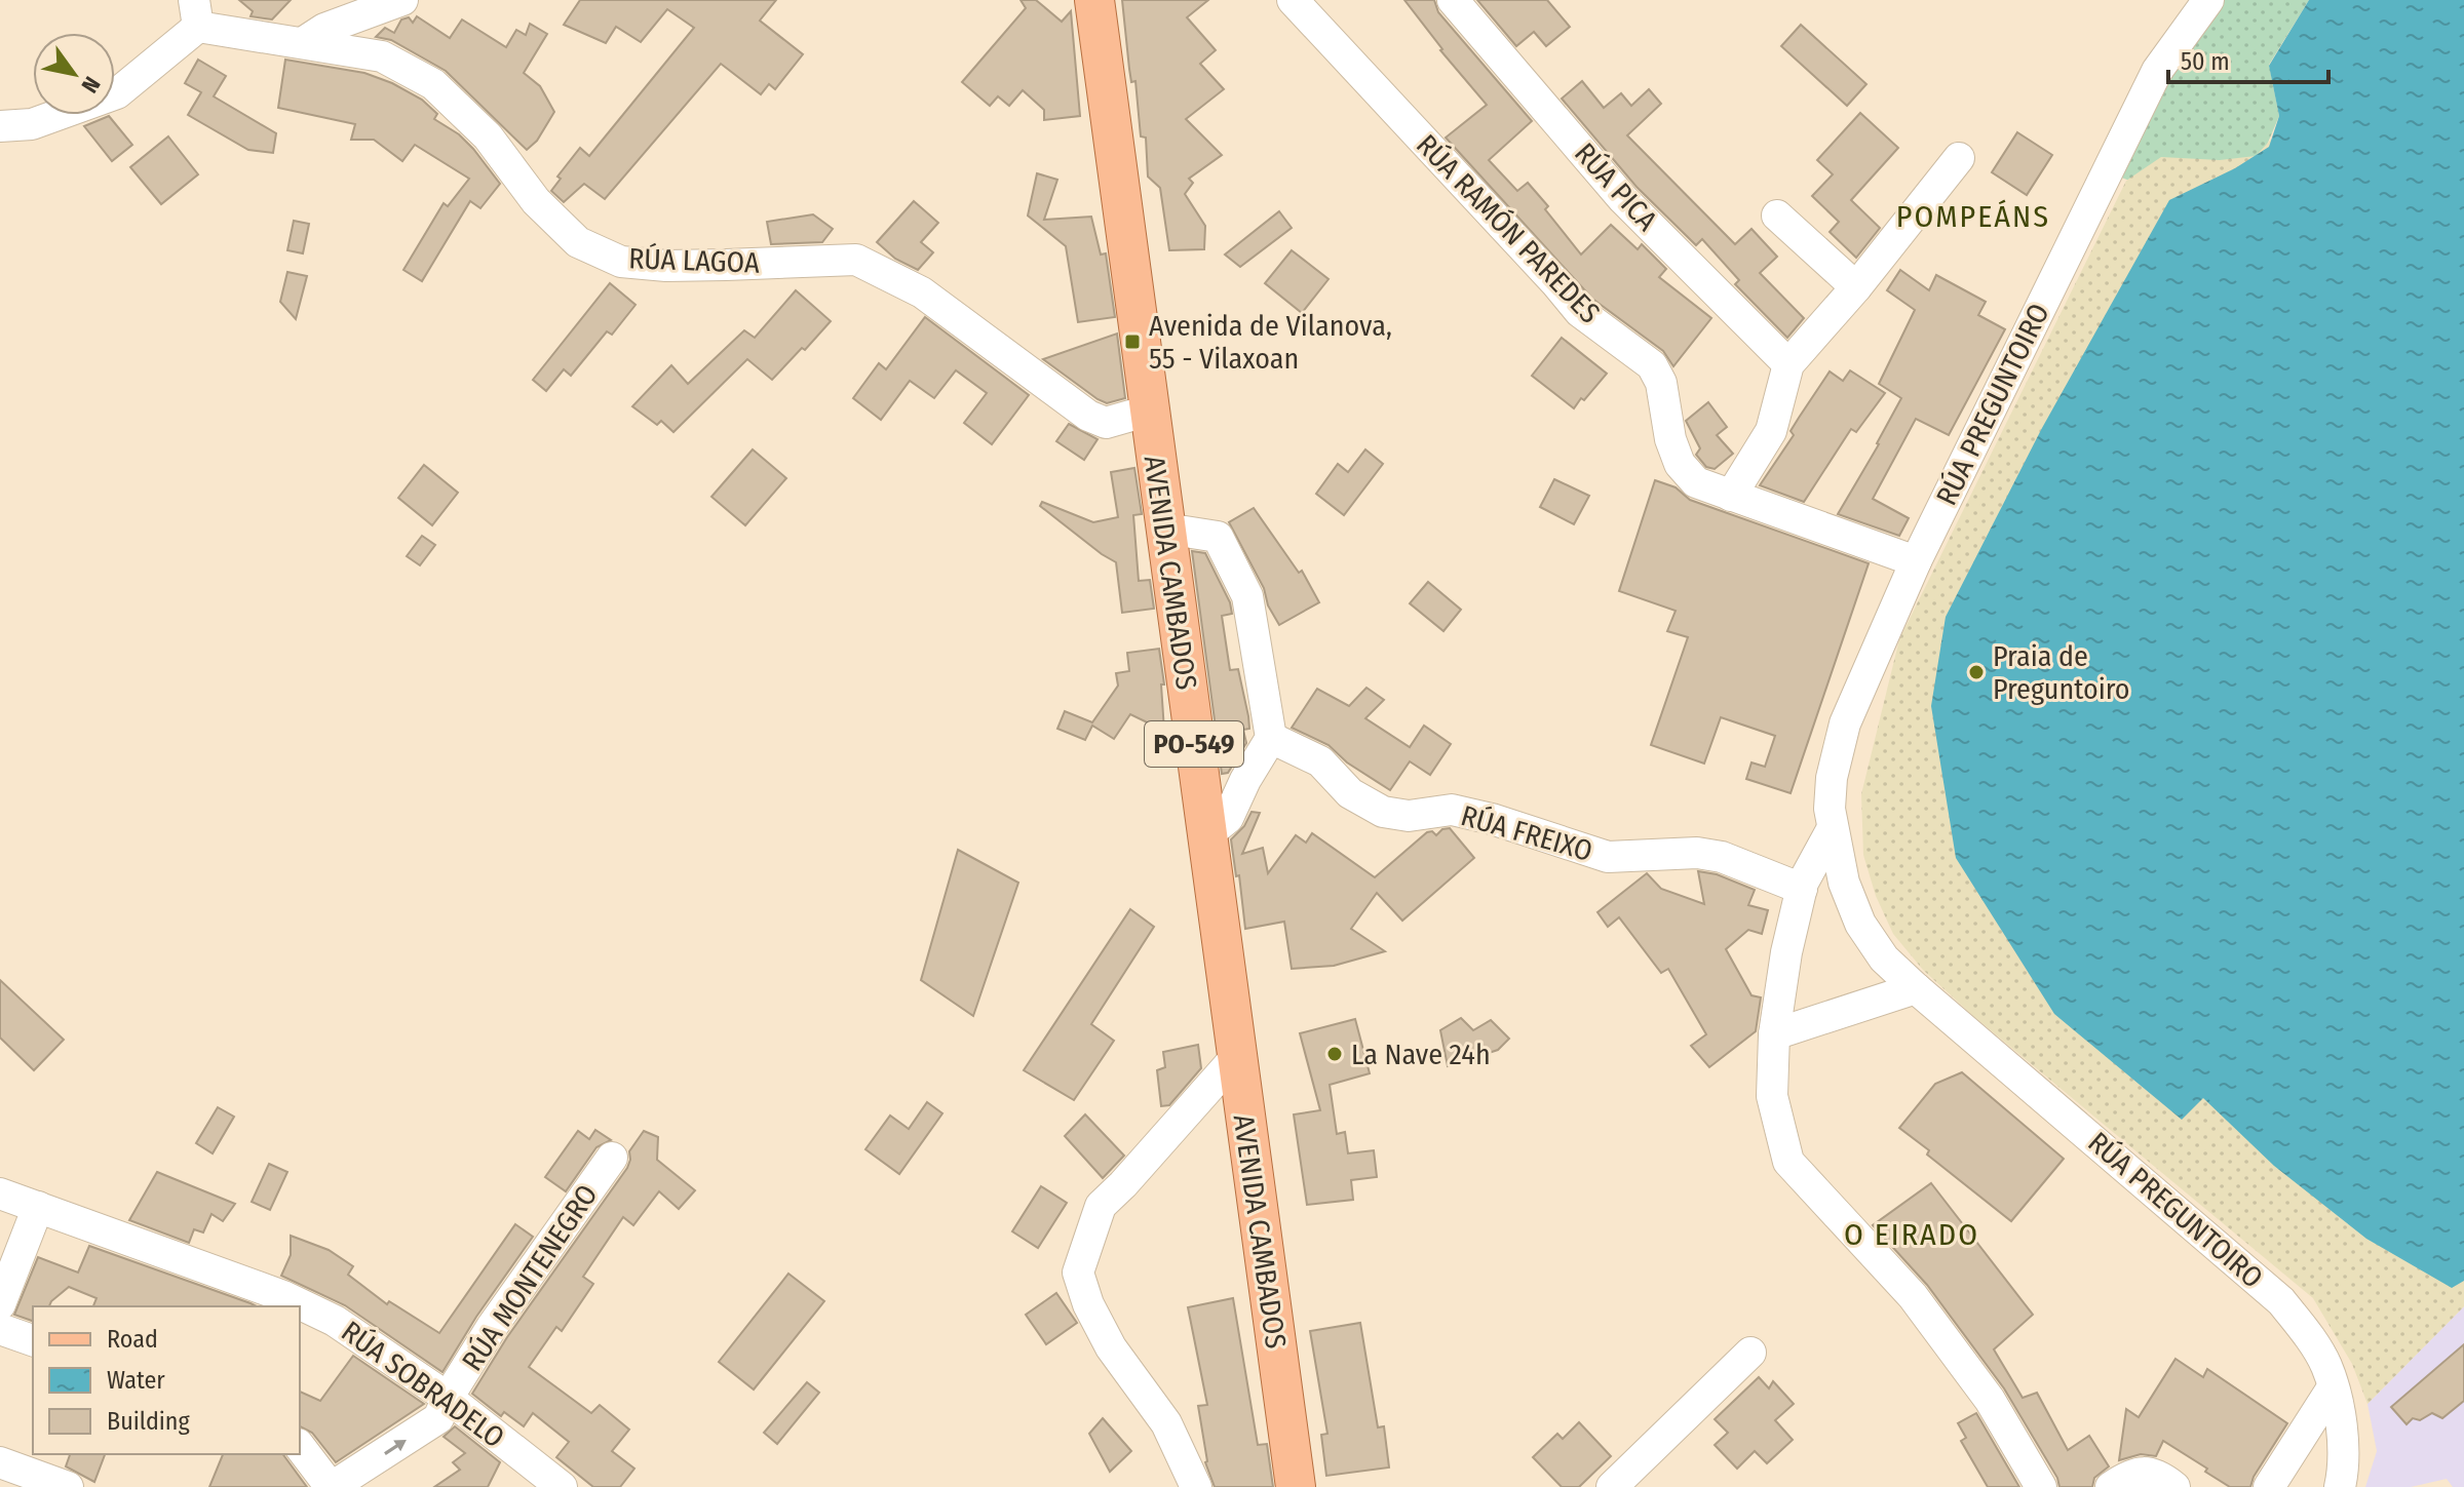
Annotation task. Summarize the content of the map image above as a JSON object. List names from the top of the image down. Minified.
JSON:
{"streets":{"main road":["AVENIDA CAMBADOS","PO-549"],"street":["RÚA PICA","RÚA RAMÓN PAREDES","RÚA LAGOA","RÚA PREGUNTOIRO","RÚA FREIXO","RÚA MONTENEGRO","RÚA SOBRADELO"]},"crossings":[["RÚA RAMÓN PAREDES","RÚA PREGUNTOIRO"],["RÚA LAGOA","AVENIDA CAMBADOS"],["RÚA PREGUNTOIRO","RÚA FREIXO"],["RÚA MONTENEGRO","RÚA SOBRADELO"]],"districts":["POMPEÁNS","O EIRADO"],"places":{"transit":["Avenida de Vilanova, 55 - Vilaxoan"],"other":["Praia de Preguntoiro","La Nave 24h"]},"legend":["Road","Water","Building"],"scale_bar":"50 m","north":"bottom right"}
